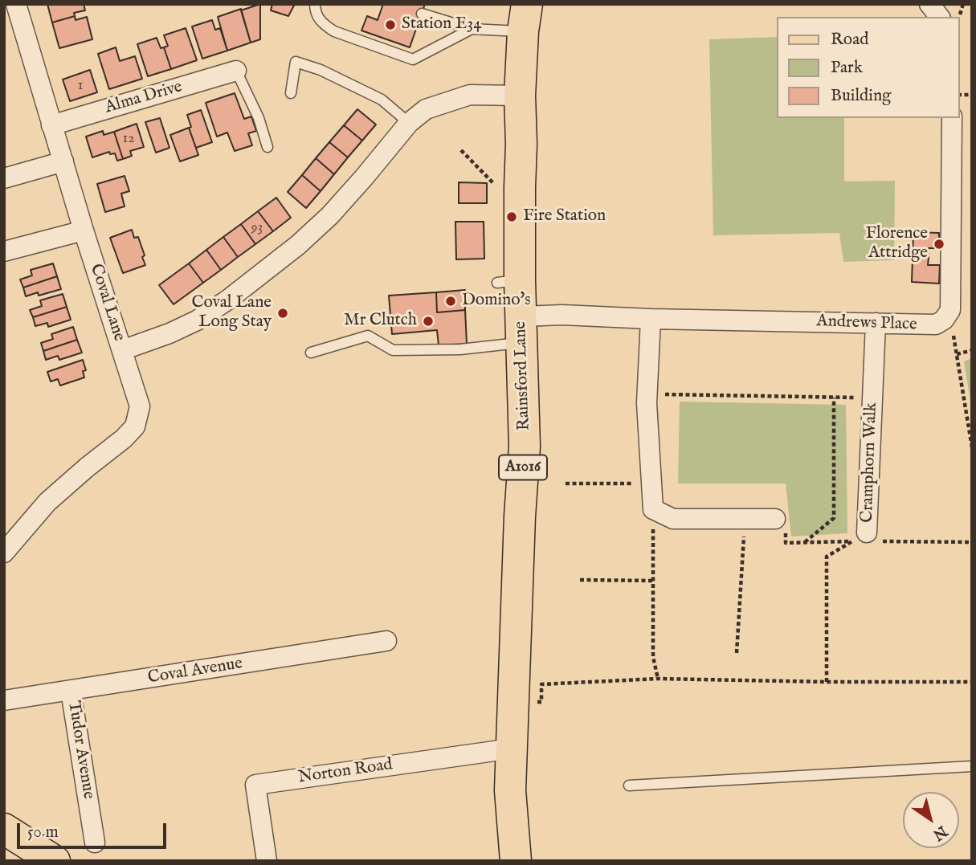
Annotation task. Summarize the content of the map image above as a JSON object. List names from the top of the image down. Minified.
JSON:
{"streets":{"main road":["Rainsford Lane","A1016"],"street":["Alma Drive","Coval Lane","Andrews Place","Cramphorn Walk","Coval Avenue","Tudor Avenue","Norton Road"]},"crossings":[["Alma Drive","Coval Lane"],["Andrews Place","Rainsford Lane"],["Andrews Place","Cramphorn Walk"],["Rainsford Lane","Norton Road"],["Coval Avenue","Tudor Avenue"]],"places":["Station E34","Fire Station","Florence Attridge","Domino's","Coval Lane Long Stay","Mr Clutch"],"house_numbers":["1","12","93"],"legend":["Road","Park","Building"],"scale_bar":"50 m","north":"bottom right"}
